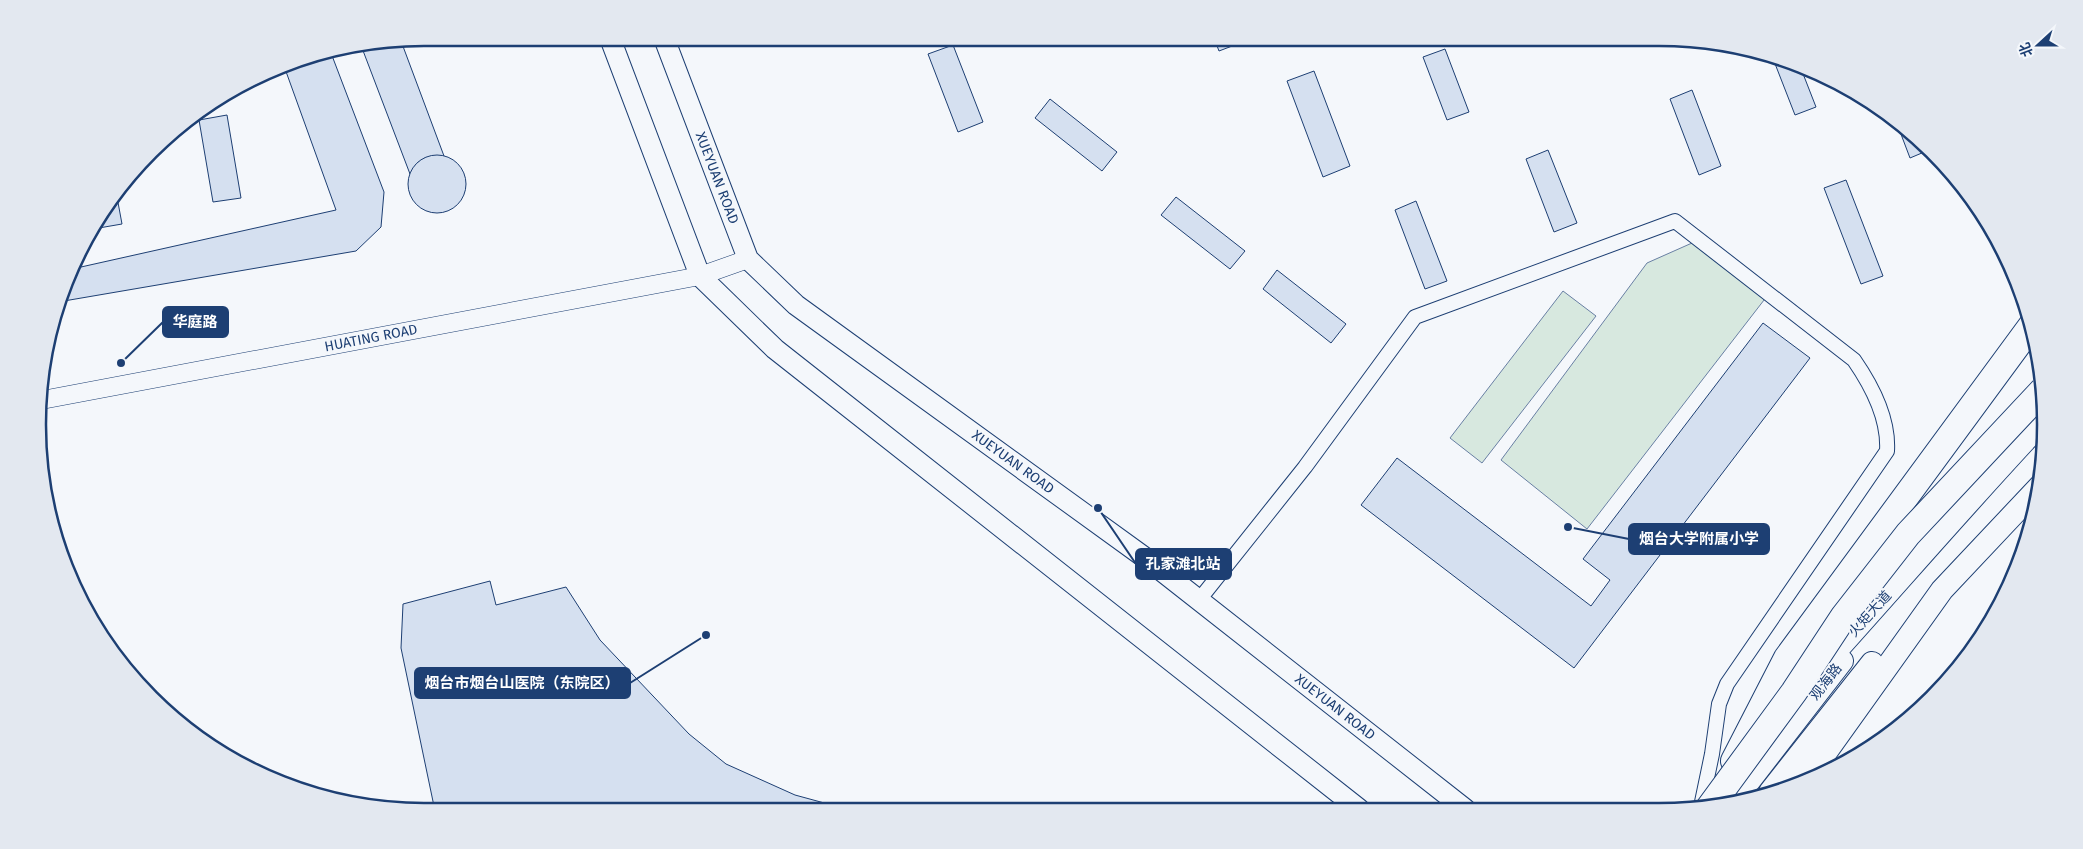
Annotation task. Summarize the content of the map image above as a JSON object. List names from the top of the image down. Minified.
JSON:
{"streets":{"main road":["XUEYUAN ROAD","火矩大道","观海路"],"street":["HUATING ROAD"]},"crossings":[["XUEYUAN ROAD","HUATING ROAD"],["火矩大道","观海路"]],"places":["华庭路","孔家滩北站","烟台大学附属小学","烟台市烟台山医院（东院区）"],"north":"left"}
